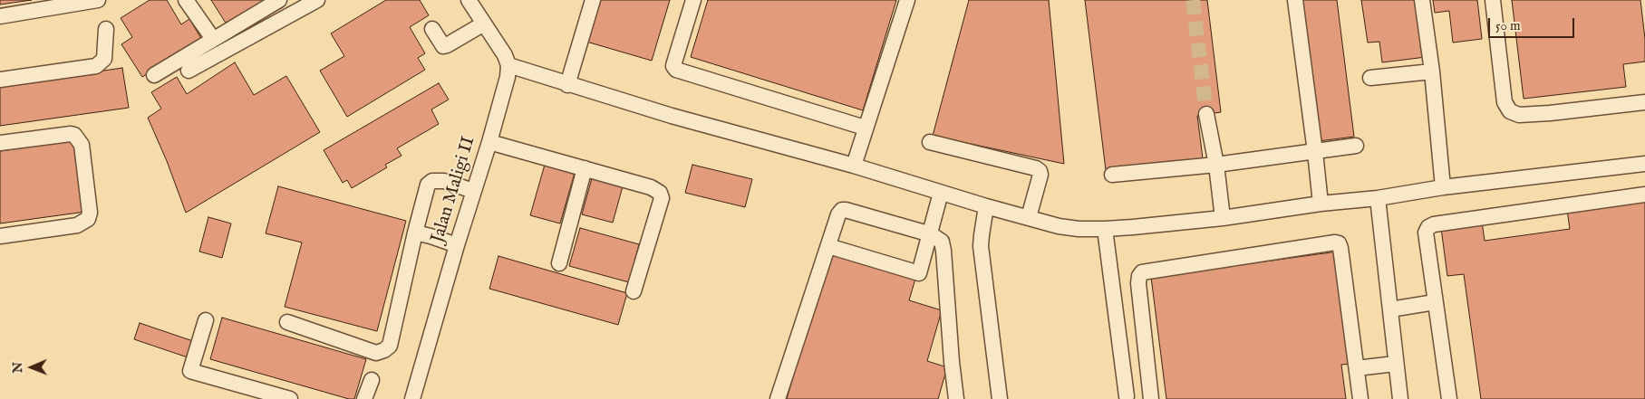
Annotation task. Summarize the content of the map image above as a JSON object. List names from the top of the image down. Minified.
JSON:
{"streets":{"street":["Jalan Maligi II"]},"scale_bar":"50 m","north":"left"}
